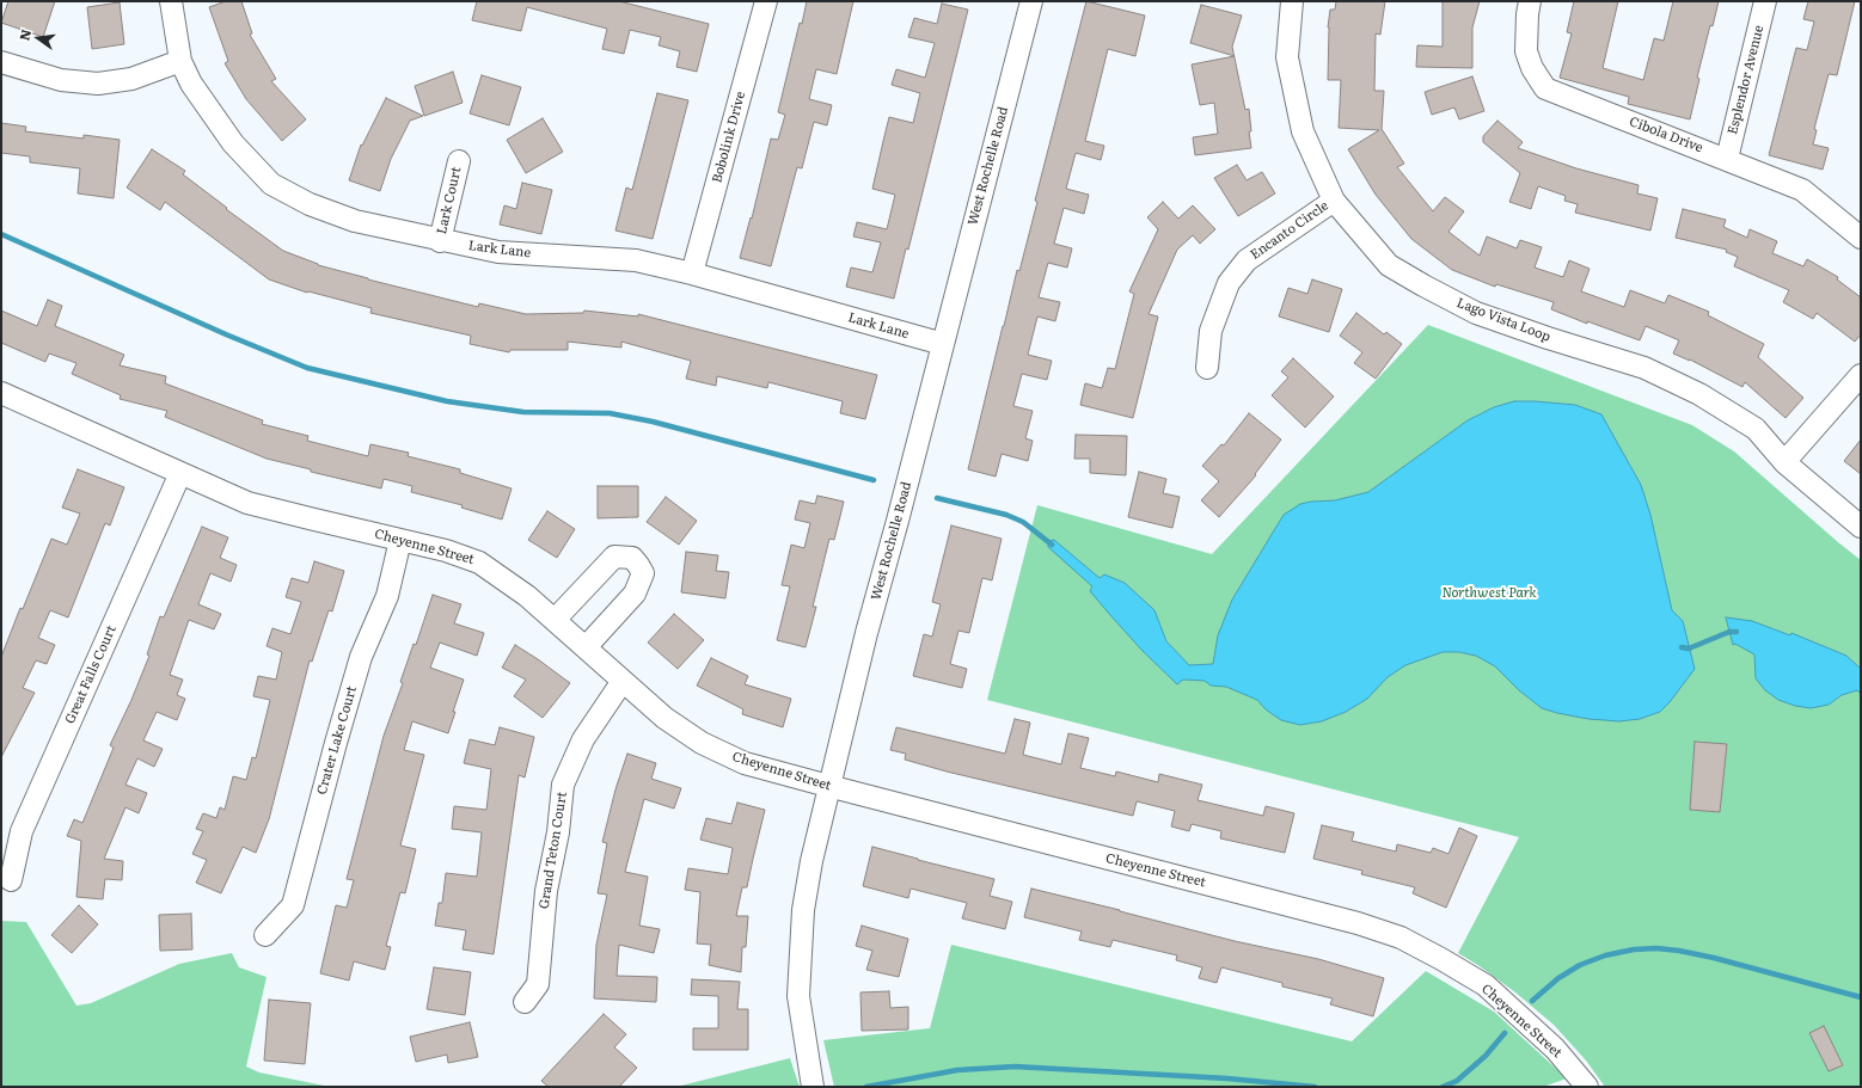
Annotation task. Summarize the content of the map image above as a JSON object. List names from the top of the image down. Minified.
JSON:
{"streets":{"street":["Esplendor Avenue","Cibola Drive","Bobolink Drive","West Rochelle Road","Lark Court","Encanto Circle","Lark Lane","Lago Vista Loop","Cheyenne Street","Great Falls Court","Crater Lake Court","Grand Teton Court"]},"crossings":[["Esplendor Avenue","Cibola Drive"],["Bobolink Drive","Lark Lane"],["West Rochelle Road","Lark Lane"],["West Rochelle Road","Cheyenne Street"],["Lark Court","Lark Lane"],["Encanto Circle","Lago Vista Loop"],["Cheyenne Street","Great Falls Court"],["Cheyenne Street","Crater Lake Court"],["Cheyenne Street","Grand Teton Court"]],"parks":["Northwest Park"],"north":"left"}
